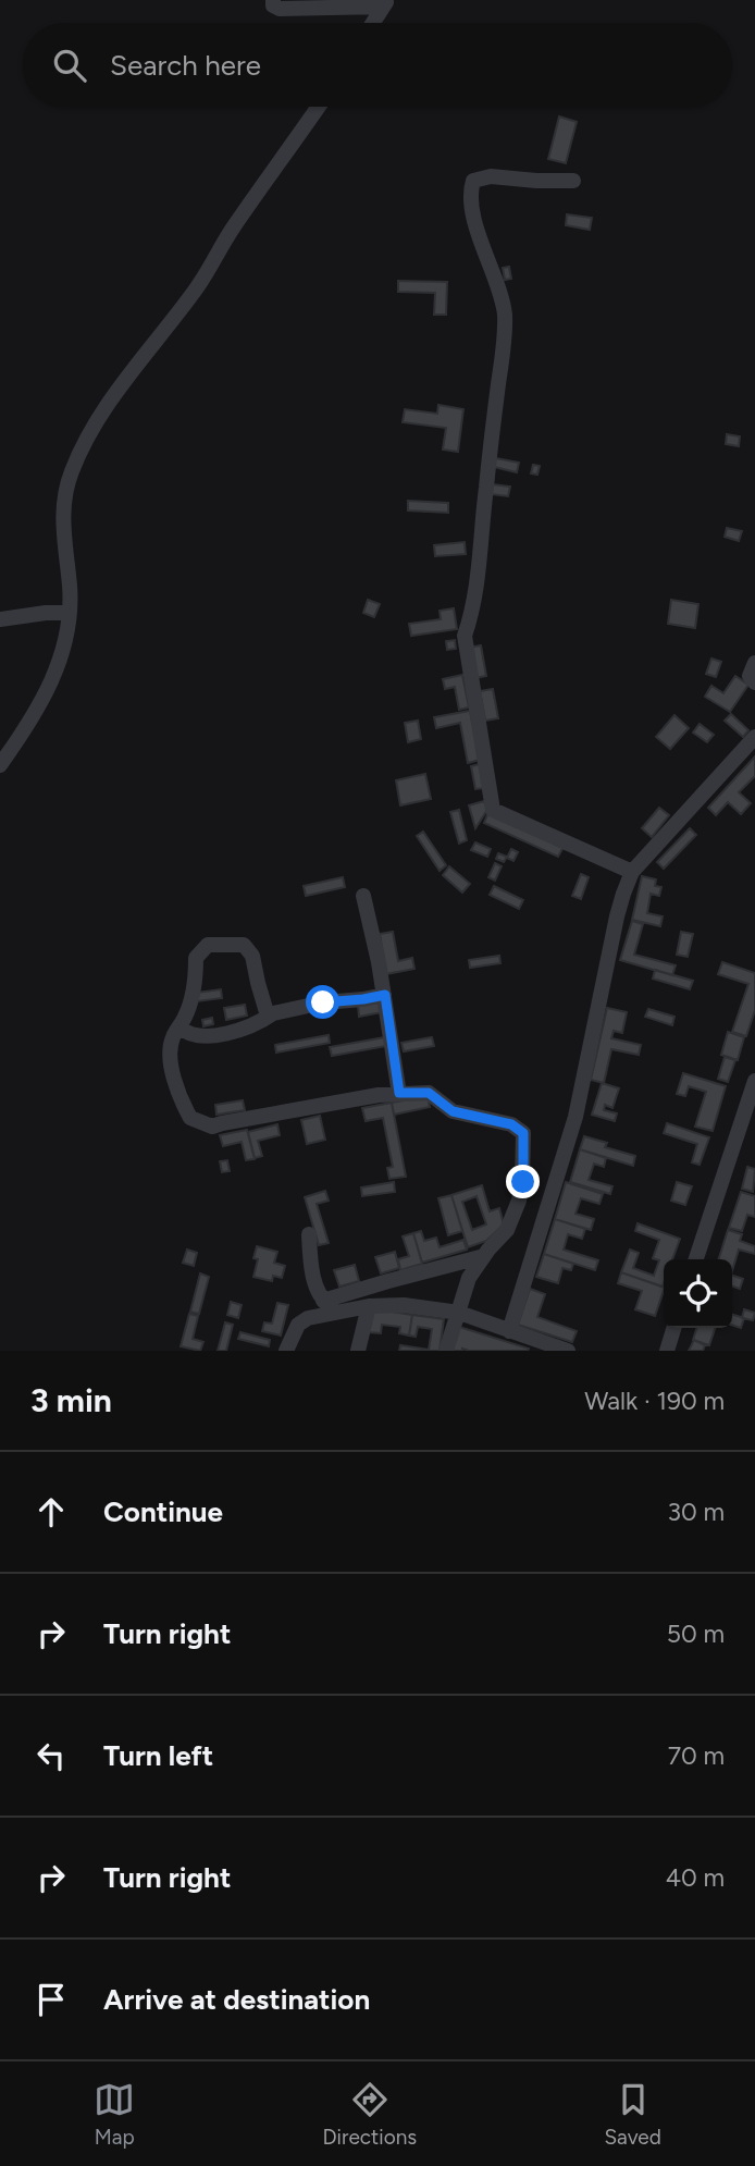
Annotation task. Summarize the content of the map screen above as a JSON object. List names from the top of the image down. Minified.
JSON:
{"page":{"search":"Search here","heading":["3 min","Walk · 190 m"],"list":[["Continue","30 m"],["Turn right","50 m"],["Turn left","70 m"],["Turn right","40 m"],"Arrive at destination"],"nav":["Map","Directions","Saved"]}}
